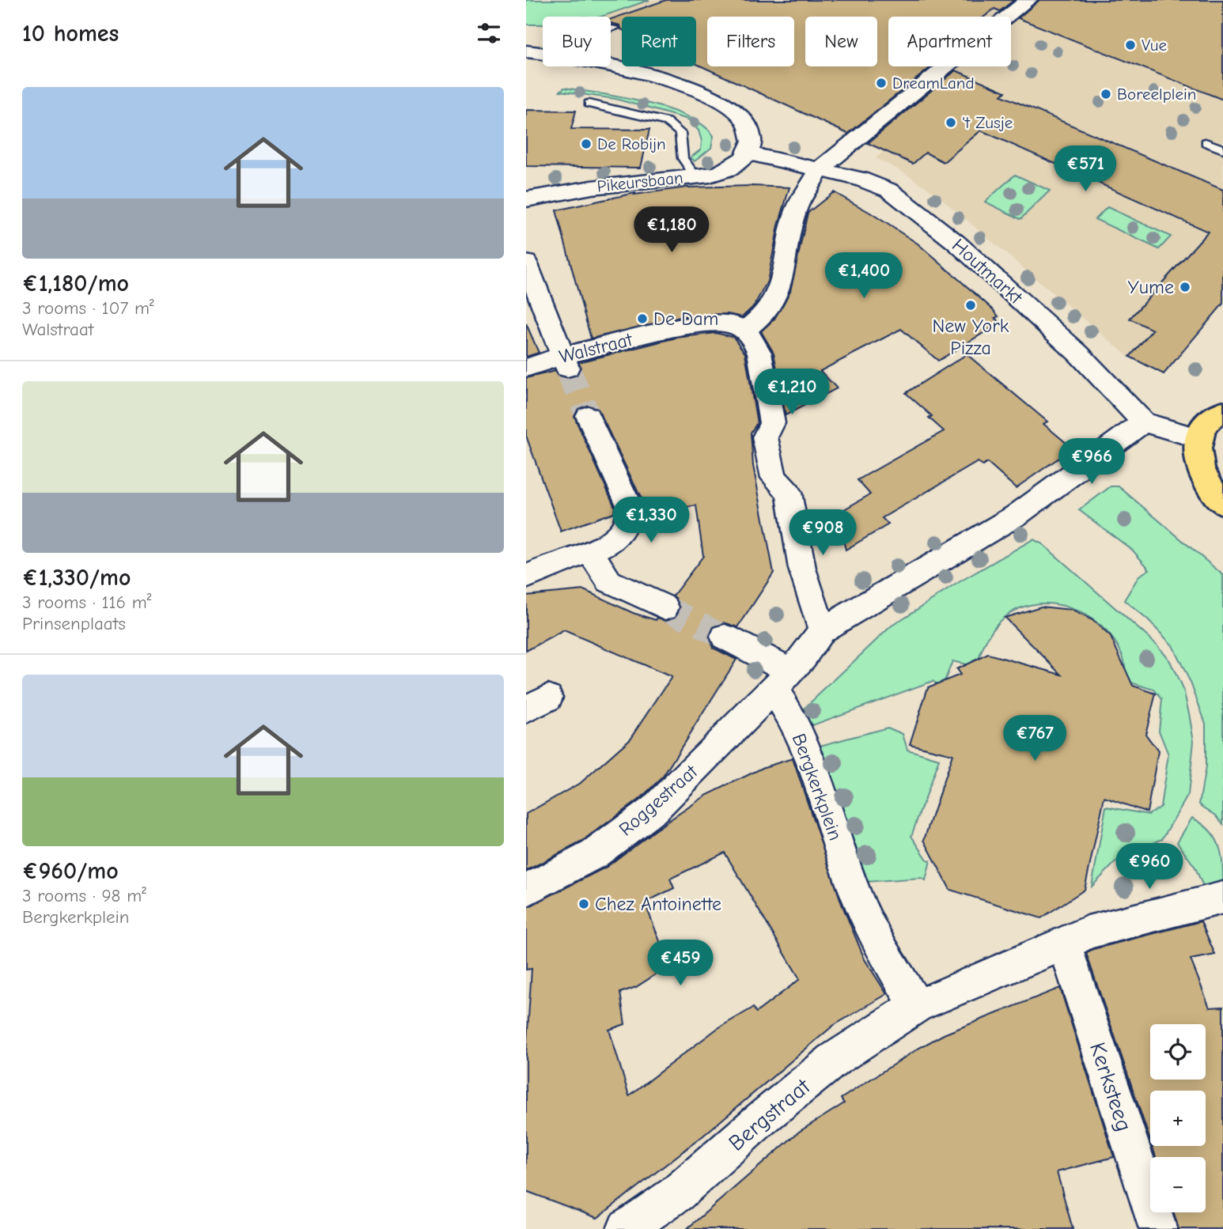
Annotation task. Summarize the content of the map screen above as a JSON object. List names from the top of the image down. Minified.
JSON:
{"streets":{"street":["Pikeursbaan","Houtmarkt","Walstraat","Bergkerkplein","Roggestraat","Kerksteeg","Bergstraat"]},"crossings":[["Pikeursbaan","Houtmarkt"],["Bergkerkplein","Roggestraat"],["Bergkerkplein","Bergstraat"]],"places":["Vue","DreamLand","Boreelplein","'t Zusje","De Robijn","Yume","New York Pizza","De Dam","Chez Antoinette"],"page":{"heading":"10 homes","chip":["Buy","Rent","Filters","New","Apartment"],"list":[{"name":"€1,180/mo","note":"3 rooms · 107 m² · Walstraat"},{"name":"€1,330/mo","note":"3 rooms · 116 m² · Prinsenplaats"},{"name":"€960/mo","note":"3 rooms · 98 m² · Bergkerkplein"}],"price":["€571","€1,180","€1,400","€1,210","€966","€1,330","€908","€767","€960","€459"],"map_buttons":["+","−"]}}
